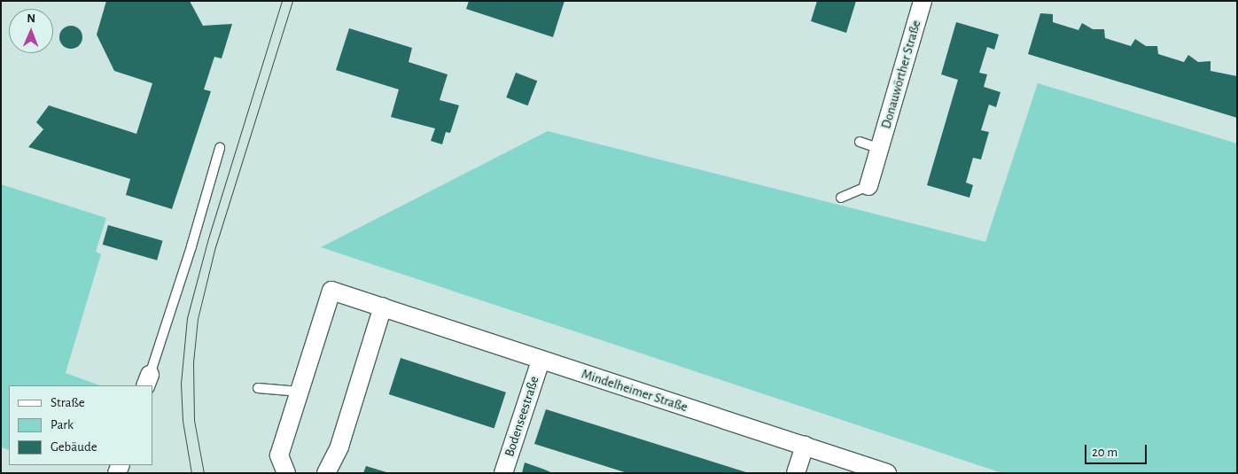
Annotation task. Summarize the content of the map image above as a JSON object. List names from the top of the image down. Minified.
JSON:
{"streets":{"street":["Donauwörther Straße","Mindelheimer Straße","Bodenseestraße"]},"crossings":[["Mindelheimer Straße","Bodenseestraße"]],"legend":["Straße","Park","Gebäude"],"scale_bar":"20 m","north":"top"}
